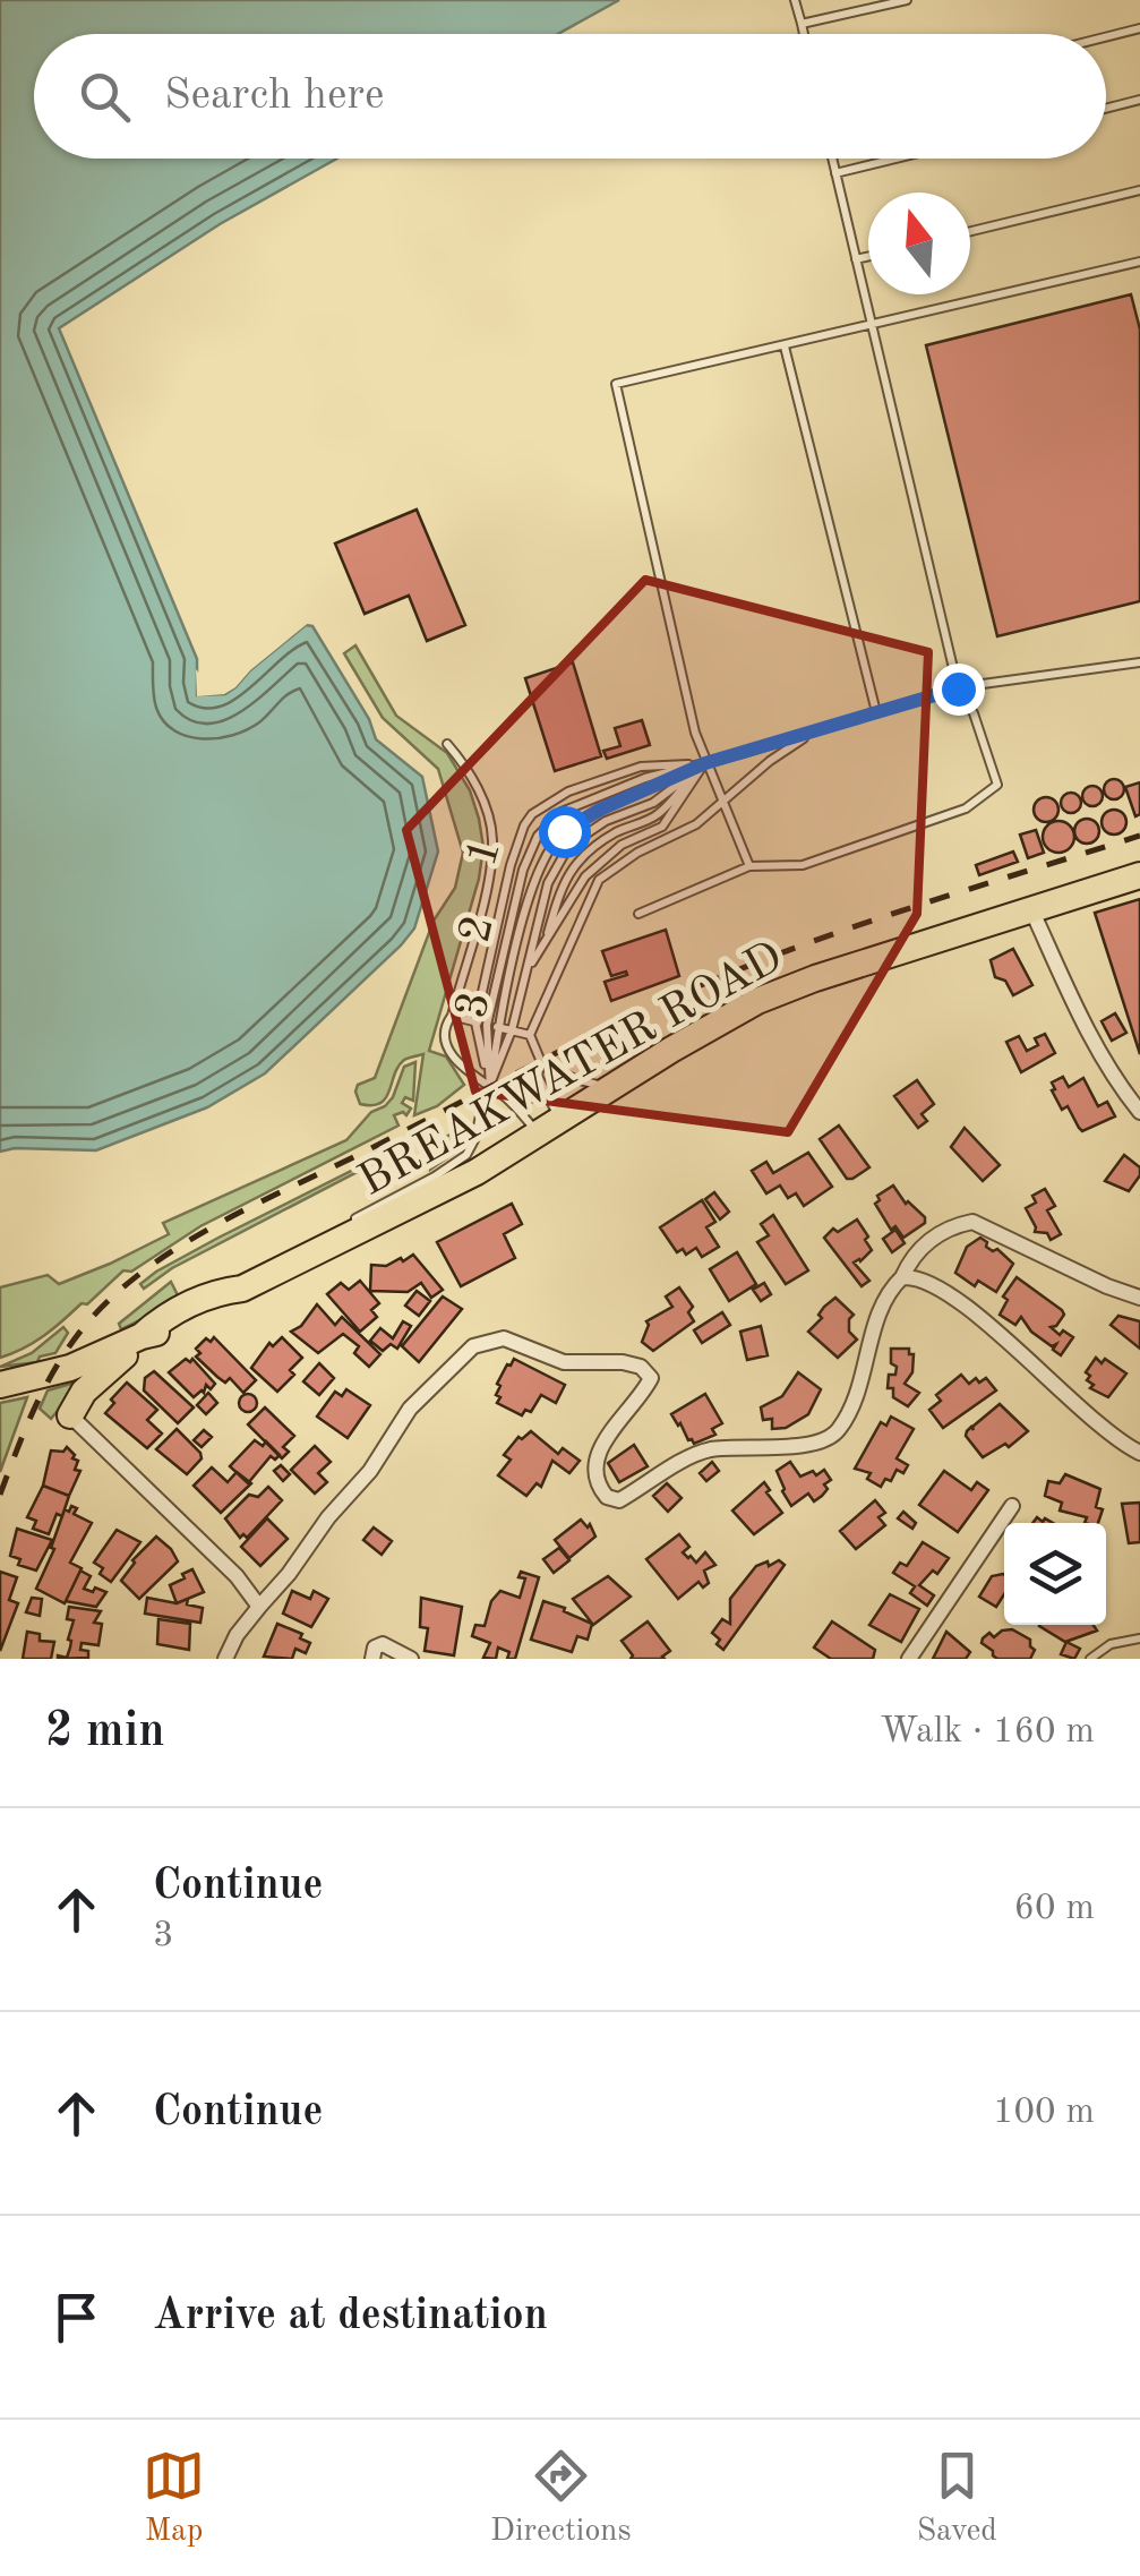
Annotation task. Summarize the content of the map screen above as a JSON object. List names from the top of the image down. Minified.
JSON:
{"streets":{"highway":["BREAKWATER ROAD"],"lane":["1","2","3"]},"crossings":[["1","2"],["1","3"],["2","3"]],"north":"top","page":{"search":"Search here","heading":["2 min","Walk · 160 m"],"list":[["Continue","3","60 m"],["Continue","100 m"],"Arrive at destination"],"nav":["Map","Directions","Saved"]}}
